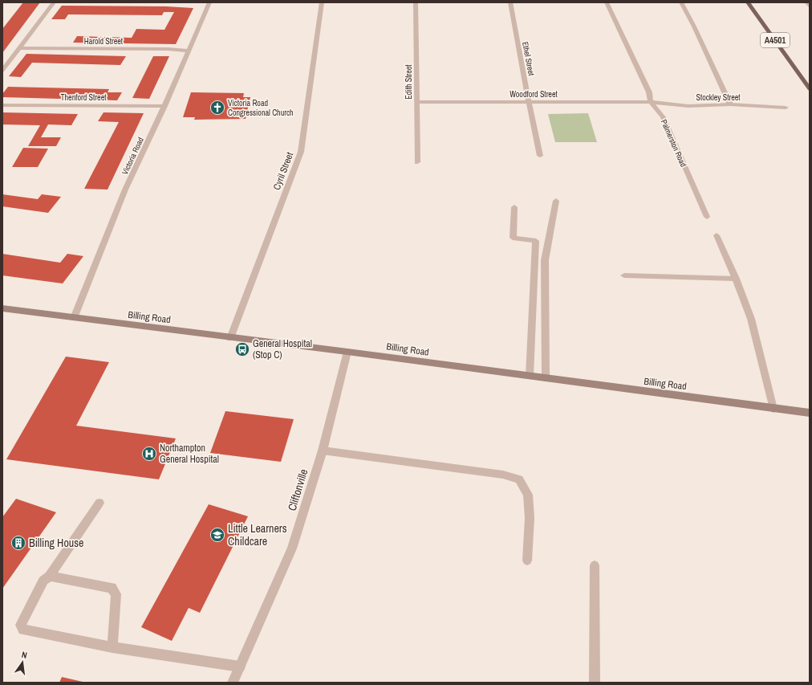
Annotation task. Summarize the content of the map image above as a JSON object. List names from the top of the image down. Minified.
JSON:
{"streets":{"main road":["A4501"],"street":["Harold Street","Ethel Street","Edith Street","Woodford Street","Thenford Street","Stockley Street","Palmerston Road","Victoria Road","Cyril Street","Billing Road","Cliftonville"]},"crossings":[["Harold Street","Victoria Road"],["Ethel Street","Woodford Street"],["Edith Street","Woodford Street"],["Woodford Street","Stockley Street"],["Woodford Street","Palmerston Road"],["Thenford Street","Victoria Road"],["Stockley Street","Palmerston Road"],["Victoria Road","Billing Road"],["Cyril Street","Billing Road"],["Billing Road","Cliftonville"]],"places":{"church":["Victoria Road Congressional Church"],"bus stop":["General Hospital (Stop C)"],"hospital":["Northampton General Hospital"],"school or university":["Little Learners Childcare"],"building":["Billing House"]},"north":"top"}
